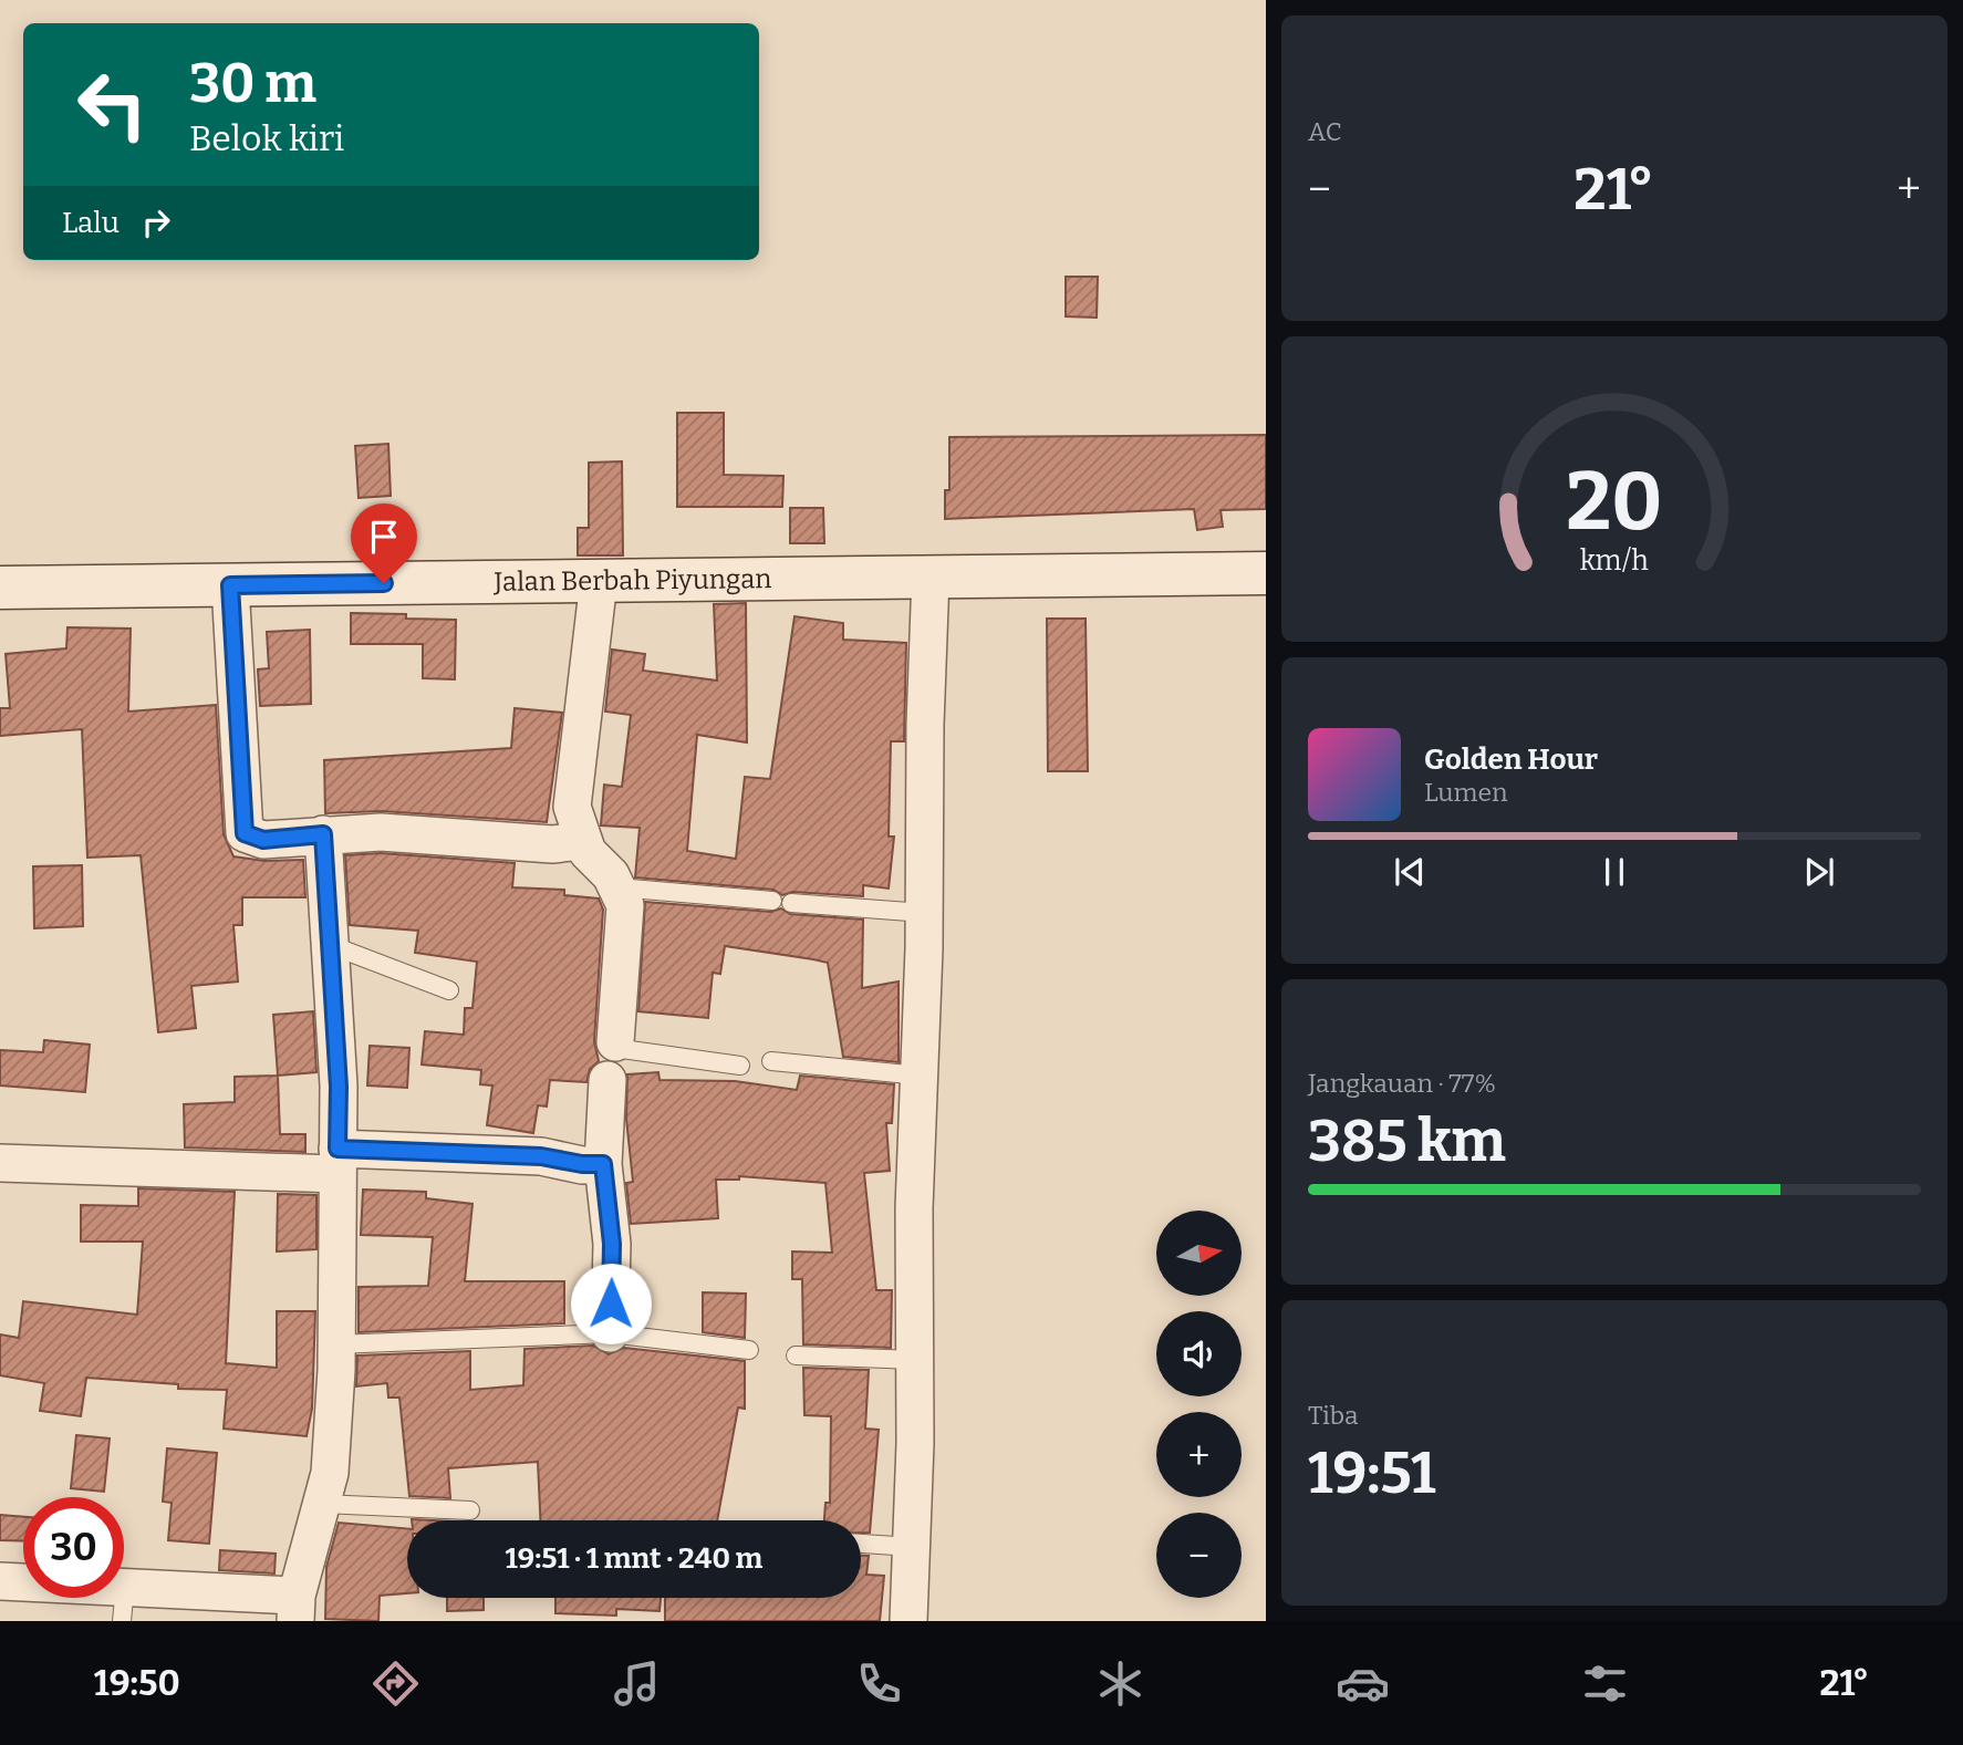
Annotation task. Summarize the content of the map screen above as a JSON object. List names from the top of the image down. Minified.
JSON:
{"streets":{"street":["Jalan Berbah Piyungan"]},"north":"right","page":{"tile":["AC",["Jangkauan · 77%","385 km"],["Tiba","19:51"]],"turn":["30 m","Belok kiri"],"heat":["−","21°","+"],"then":"Lalu","song":["Golden Hour","Lumen"],"map_buttons":["+","−"],"limit":"30","trip":"19:51 · 1 mnt · 240 m","tabs":["19:50","21°"],"gauge":["20","km/h"]}}
